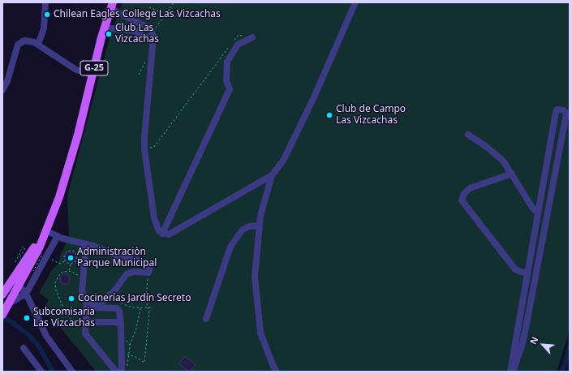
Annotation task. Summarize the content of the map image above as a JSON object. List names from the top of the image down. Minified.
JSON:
{"streets":{"main road":["G-25"]},"places":["Chilean Eagles College Las Vizcachas","Club Las Vizcachas","Club de Campo Las Vizcachas","Administraciòn Parque Municipal","Cocinerías Jardín Secreto","Subcomisaria Las Vizcachas"],"north":"top left"}
